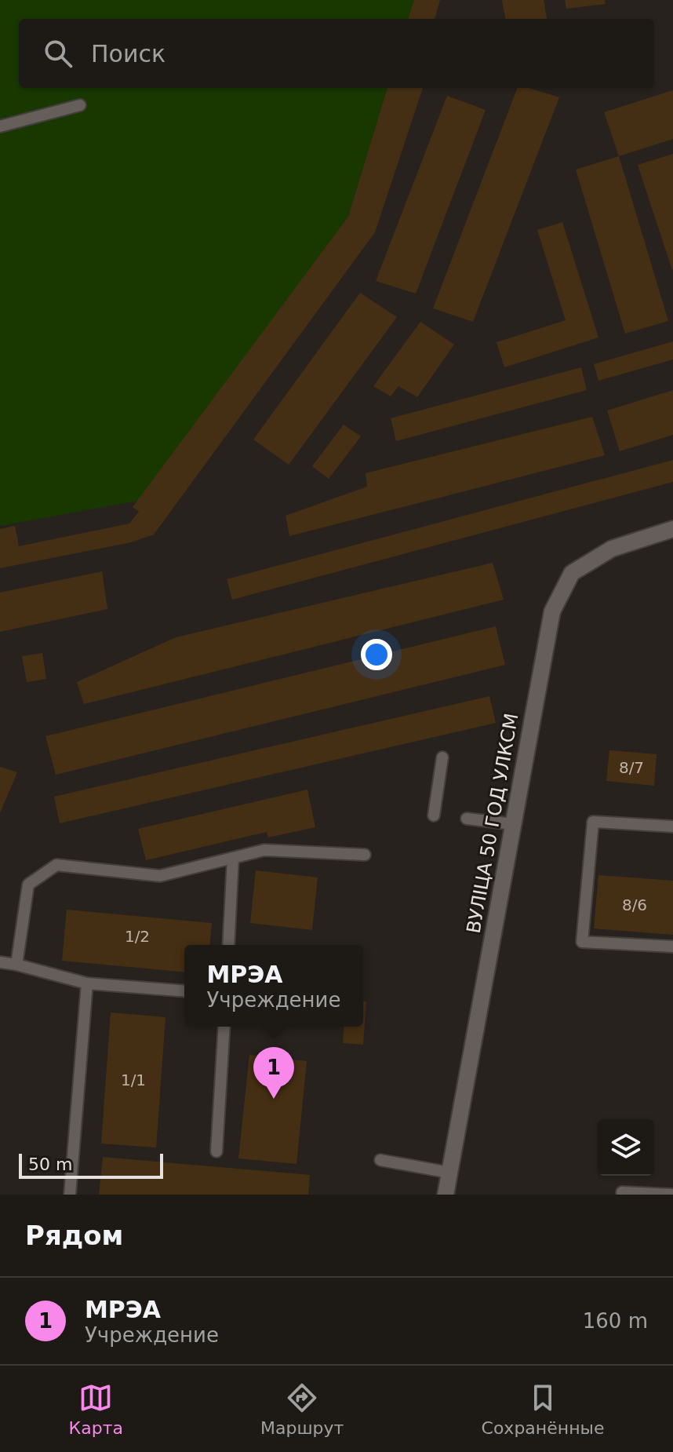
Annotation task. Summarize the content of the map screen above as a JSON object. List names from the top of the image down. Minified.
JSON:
{"streets":{"main road":["ВУЛІЦА 50 ГОД УЛКСМ"]},"house_numbers":["8/7","8/6","1/2","1/1"],"scale_bar":"50 m","page":{"search":"Поиск","popup":["МРЭА","Учреждение"],"pins":"1","scale":"50 m","heading":"Рядом","list":[{"mark":"1","name":"МРЭА","note":"Учреждение","value":"160 m"}],"nav":["Карта","Маршрут","Сохранённые"]}}
